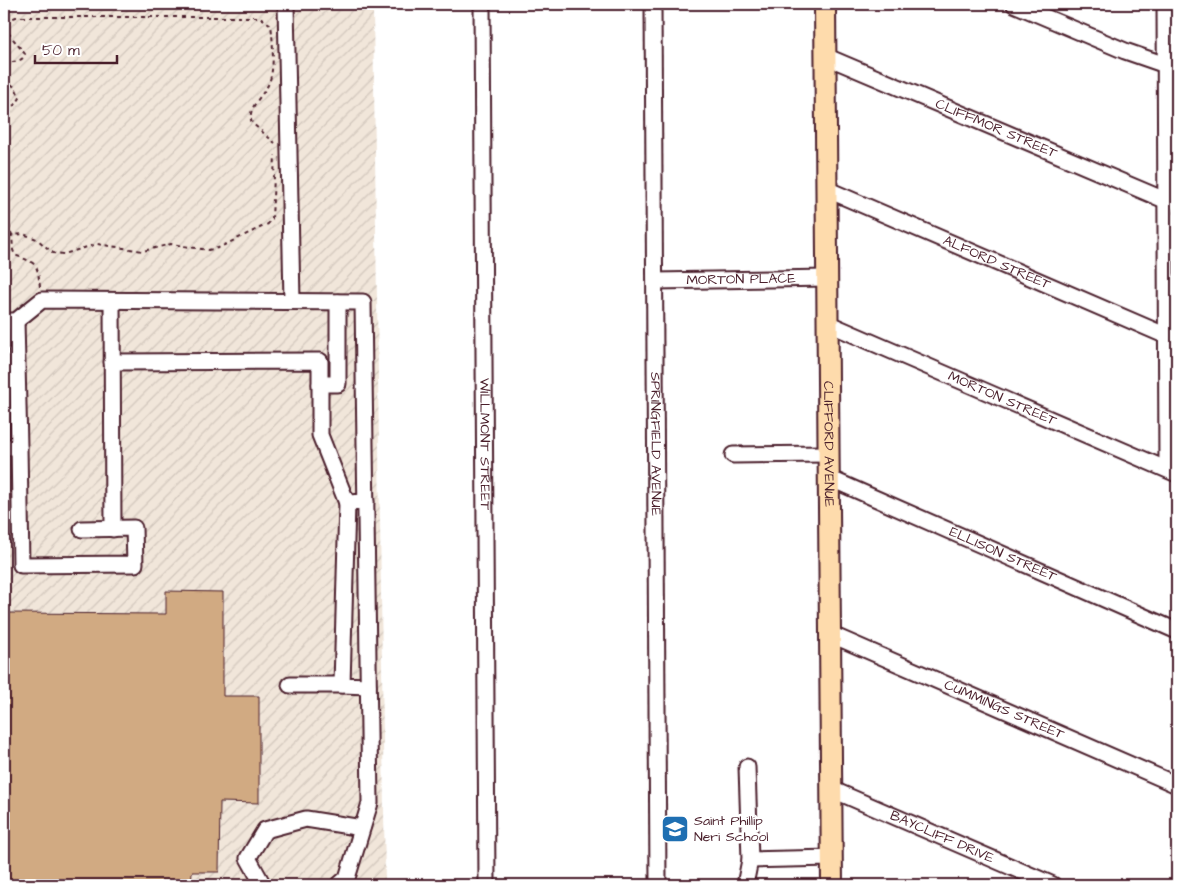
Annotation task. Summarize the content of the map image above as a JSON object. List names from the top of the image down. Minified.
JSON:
{"streets":{"main road":["CLIFFORD AVENUE"],"street":["CLIFFMOR STREET","ALFORD STREET","MORTON PLACE","MORTON STREET","WILLMONT STREET","SPRINGFIELD AVENUE","ELLISON STREET","CUMMINGS STREET","BAYCLIFF DRIVE"]},"crossings":[["CLIFFMOR STREET","CLIFFORD AVENUE"],["ALFORD STREET","CLIFFORD AVENUE"],["MORTON PLACE","SPRINGFIELD AVENUE"],["MORTON PLACE","CLIFFORD AVENUE"],["MORTON STREET","CLIFFORD AVENUE"],["CLIFFORD AVENUE","ELLISON STREET"],["CLIFFORD AVENUE","CUMMINGS STREET"],["CLIFFORD AVENUE","BAYCLIFF DRIVE"]],"places":{"school or university":["Saint Phillip Neri School"]},"scale_bar":"50 m"}
